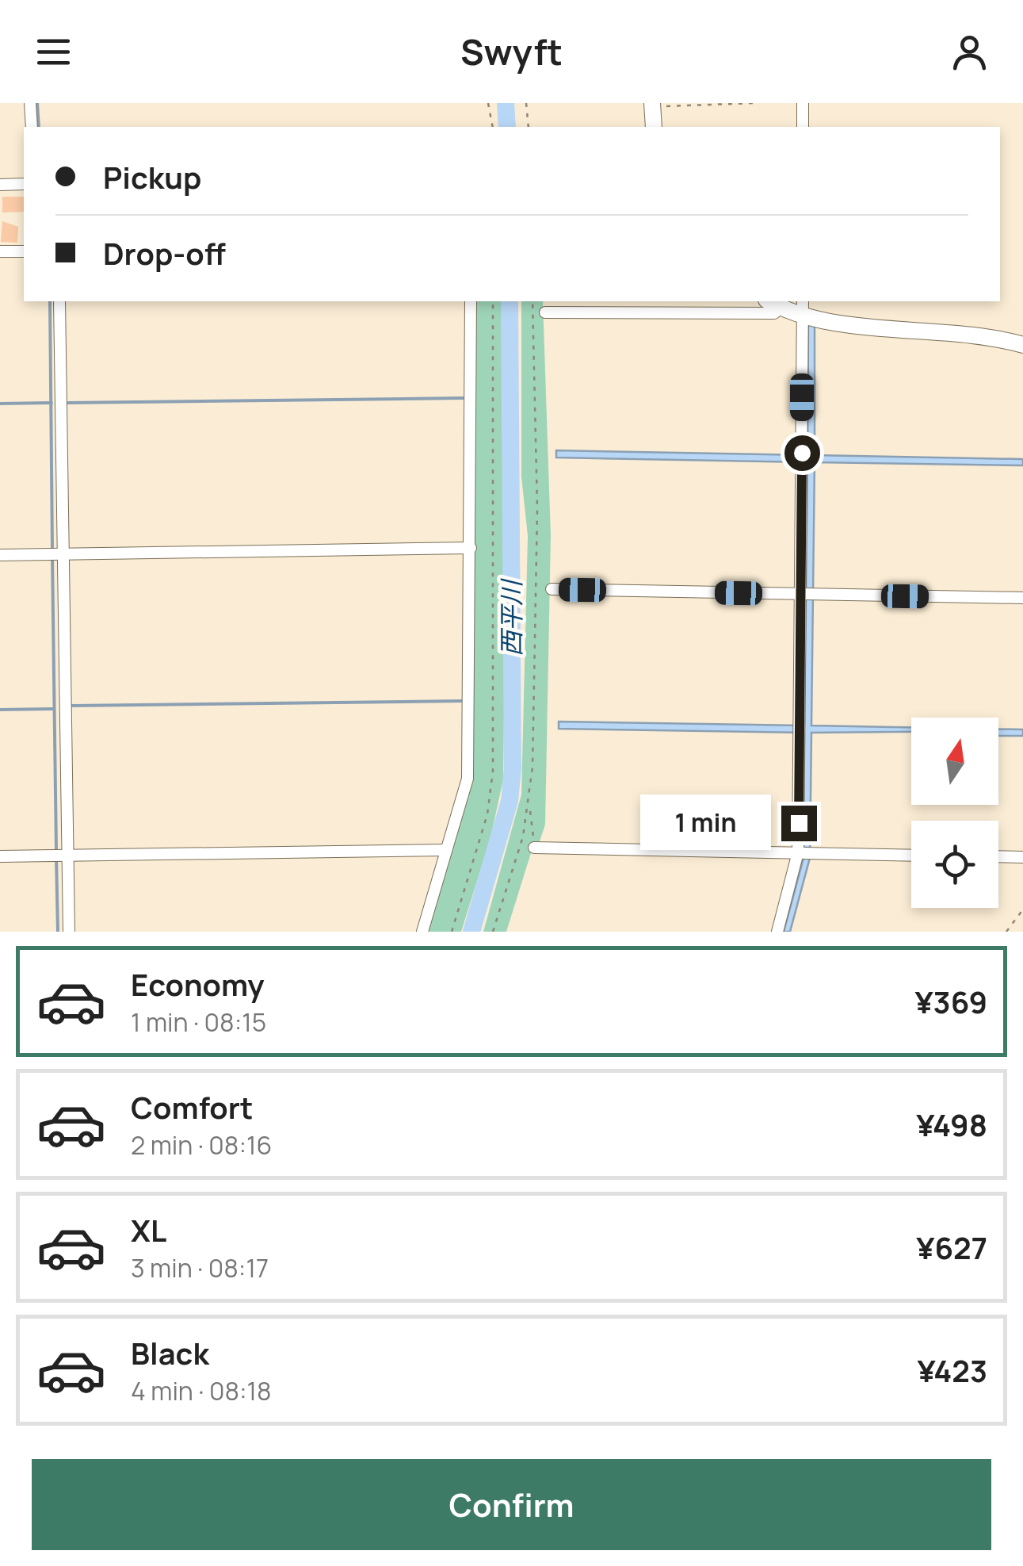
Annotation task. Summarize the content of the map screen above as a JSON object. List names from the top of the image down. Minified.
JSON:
{"water":["西平川"],"north":"top","page":{"header":"Swyft","banner":["Pickup","Drop-off"],"bubble":"1 min","list":[{"name":"Economy","note":"1 min · 08:15","value":"¥369"},{"name":"Comfort","note":"2 min · 08:16","value":"¥498"},{"name":"XL","note":"3 min · 08:17","value":"¥627"},{"name":"Black","note":"4 min · 08:18","value":"¥423"}],"buttons":"Confirm"}}
